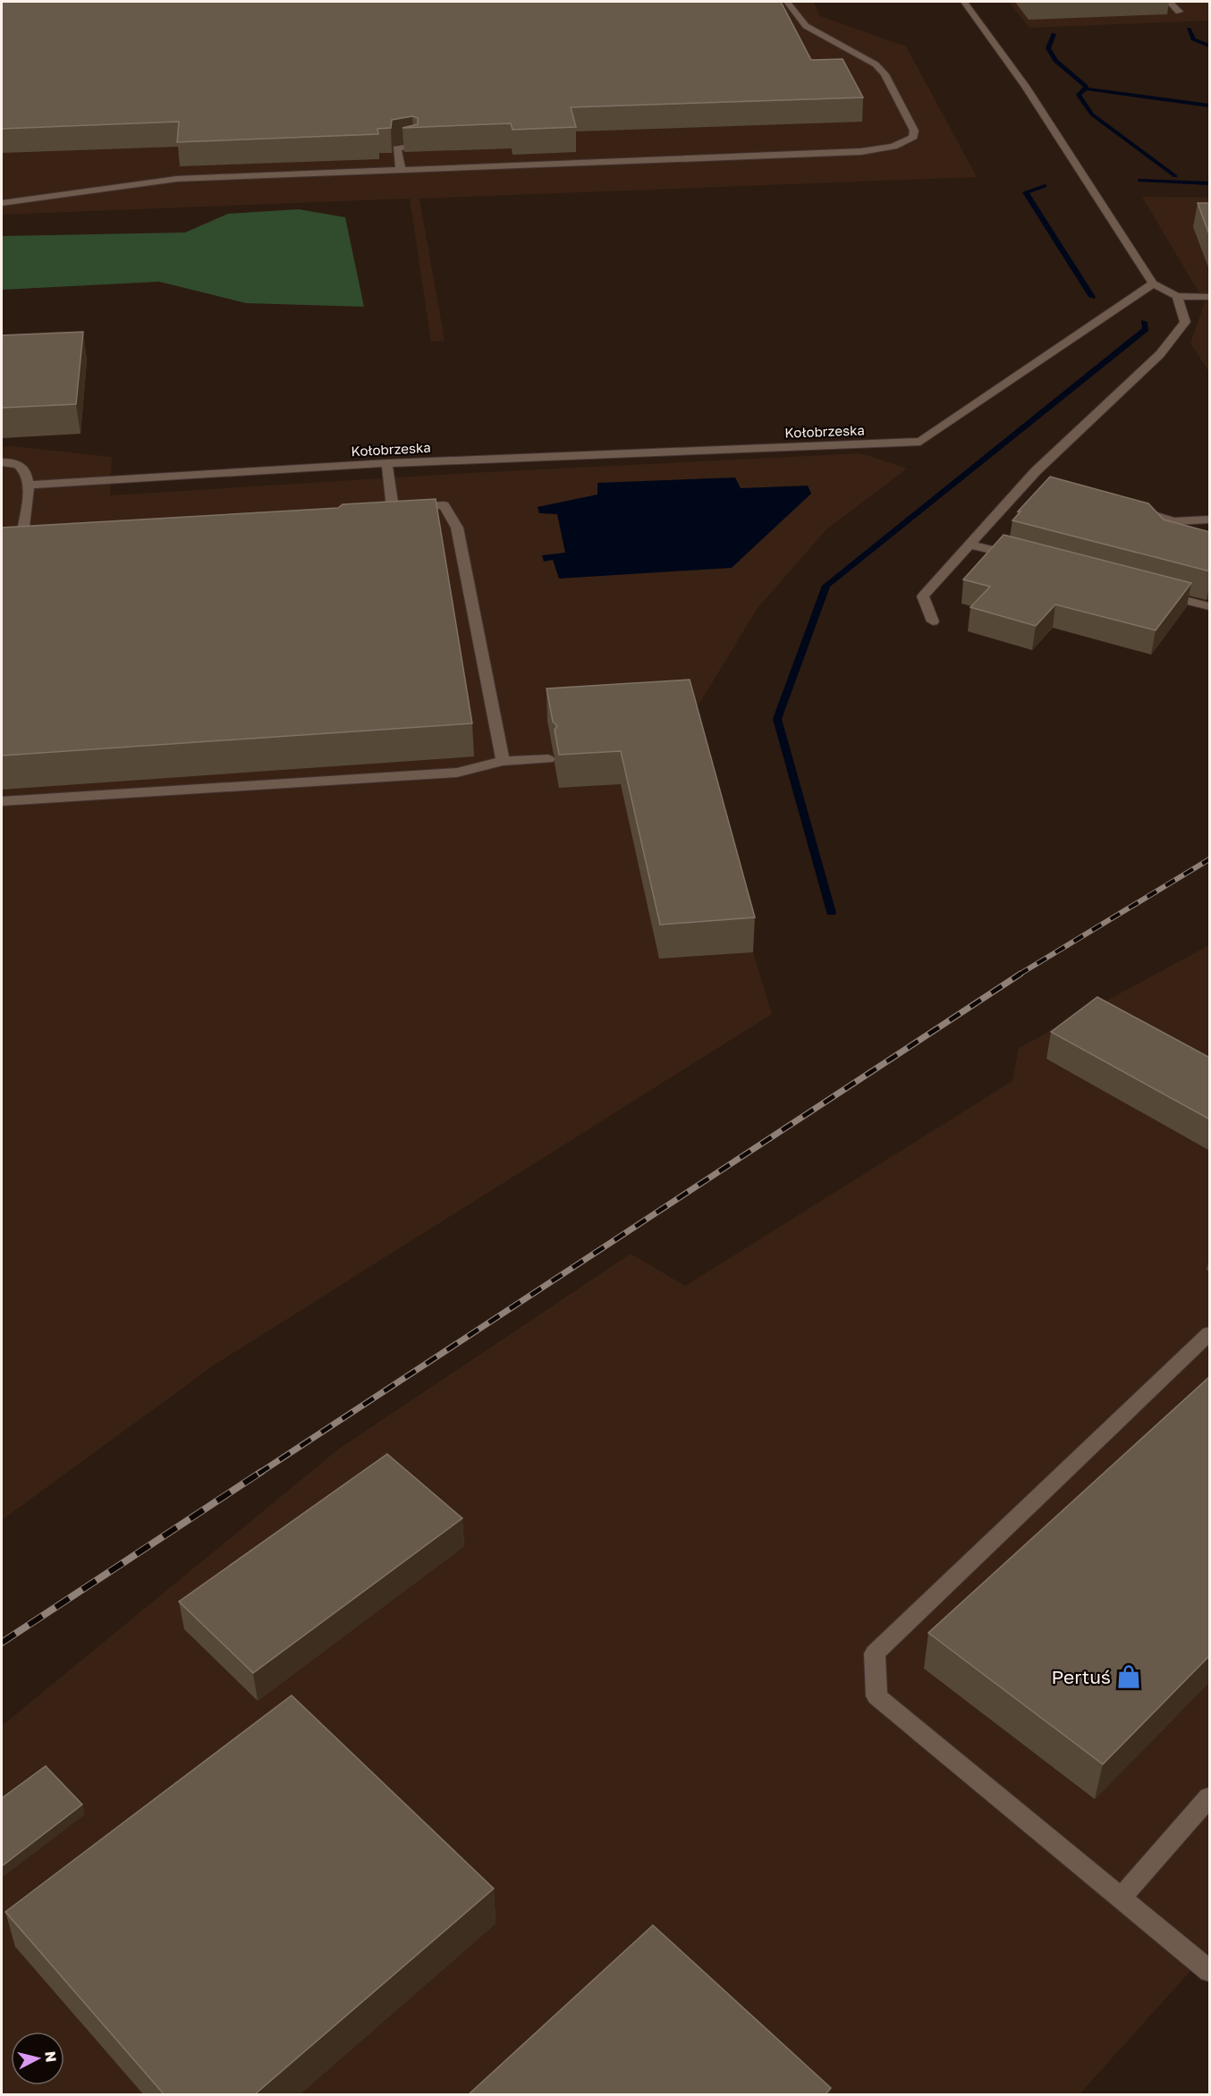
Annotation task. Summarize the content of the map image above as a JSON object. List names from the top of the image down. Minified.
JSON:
{"streets":{"street":["Kołobrzeska"]},"places":{"shop":["Pertuś"]},"north":"right"}
